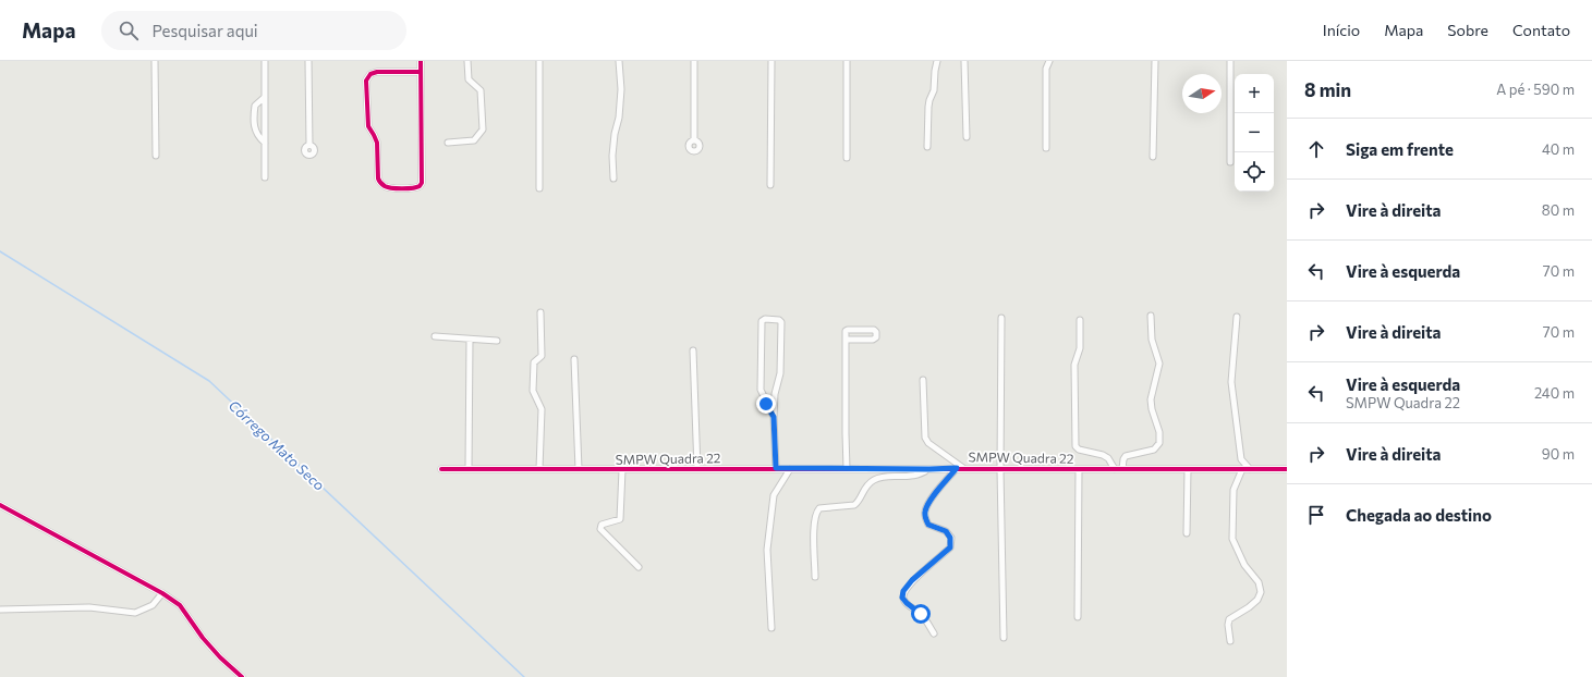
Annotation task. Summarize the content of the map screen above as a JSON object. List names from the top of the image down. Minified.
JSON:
{"streets":{"street":["SMPW Quadra 22"]},"water":["Córrego Mato Seco"],"north":"right","page":{"header":"Mapa","search":"Pesquisar aqui","nav":["Início","Mapa","Sobre","Contato"],"heading":["8 min","A pé · 590 m"],"map_buttons":["+","−"],"list":[["Siga em frente","40 m"],["Vire à direita","80 m"],["Vire à esquerda","70 m"],["Vire à direita","70 m"],["Vire à esquerda","SMPW Quadra 22","240 m"],["Vire à direita","90 m"],"Chegada ao destino"]}}
